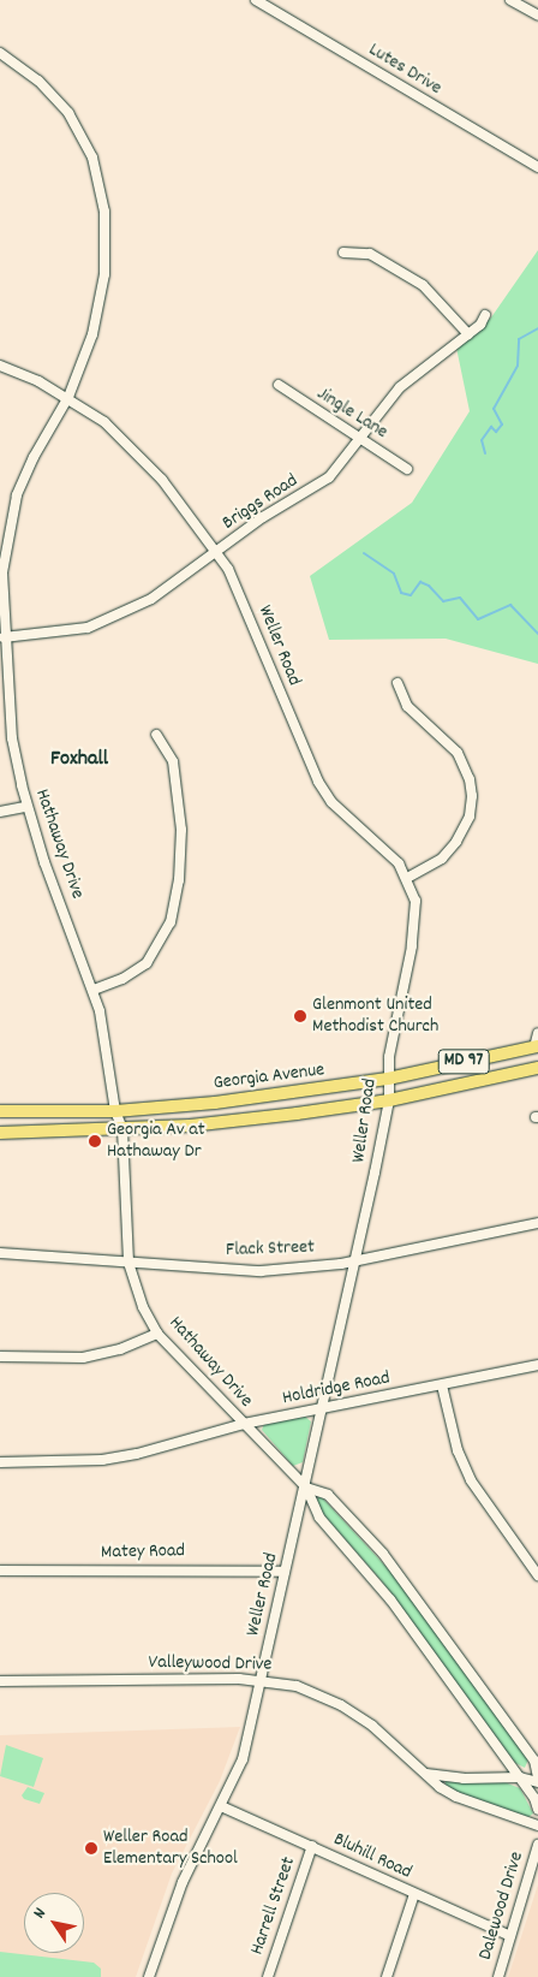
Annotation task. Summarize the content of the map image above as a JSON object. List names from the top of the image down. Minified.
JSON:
{"streets":{"main road":["MD 97","Georgia Avenue"],"street":["Lutes Drive","Jingle Lane","Briggs Road","Weller Road","Hathaway Drive","Flack Street","Holdridge Road","Matey Road","Valleywood Drive","Bluhill Road","Harrell Street","Dalewood Drive"]},"crossings":[["Jingle Lane","Briggs Road"],["Briggs Road","Weller Road"],["Briggs Road","Hathaway Drive"],["Weller Road","Hathaway Drive"],["Weller Road","Georgia Avenue"],["Weller Road","Flack Street"],["Weller Road","Holdridge Road"],["Weller Road","Matey Road"],["Weller Road","Valleywood Drive"],["Weller Road","Bluhill Road"],["Hathaway Drive","Georgia Avenue"],["Hathaway Drive","Flack Street"],["Hathaway Drive","Holdridge Road"],["Bluhill Road","Harrell Street"],["Bluhill Road","Dalewood Drive"]],"districts":["Foxhall"],"places":["Glenmont United Methodist Church","Georgia Av at Hathaway Dr","Weller Road Elementary School"],"north":"top left"}
